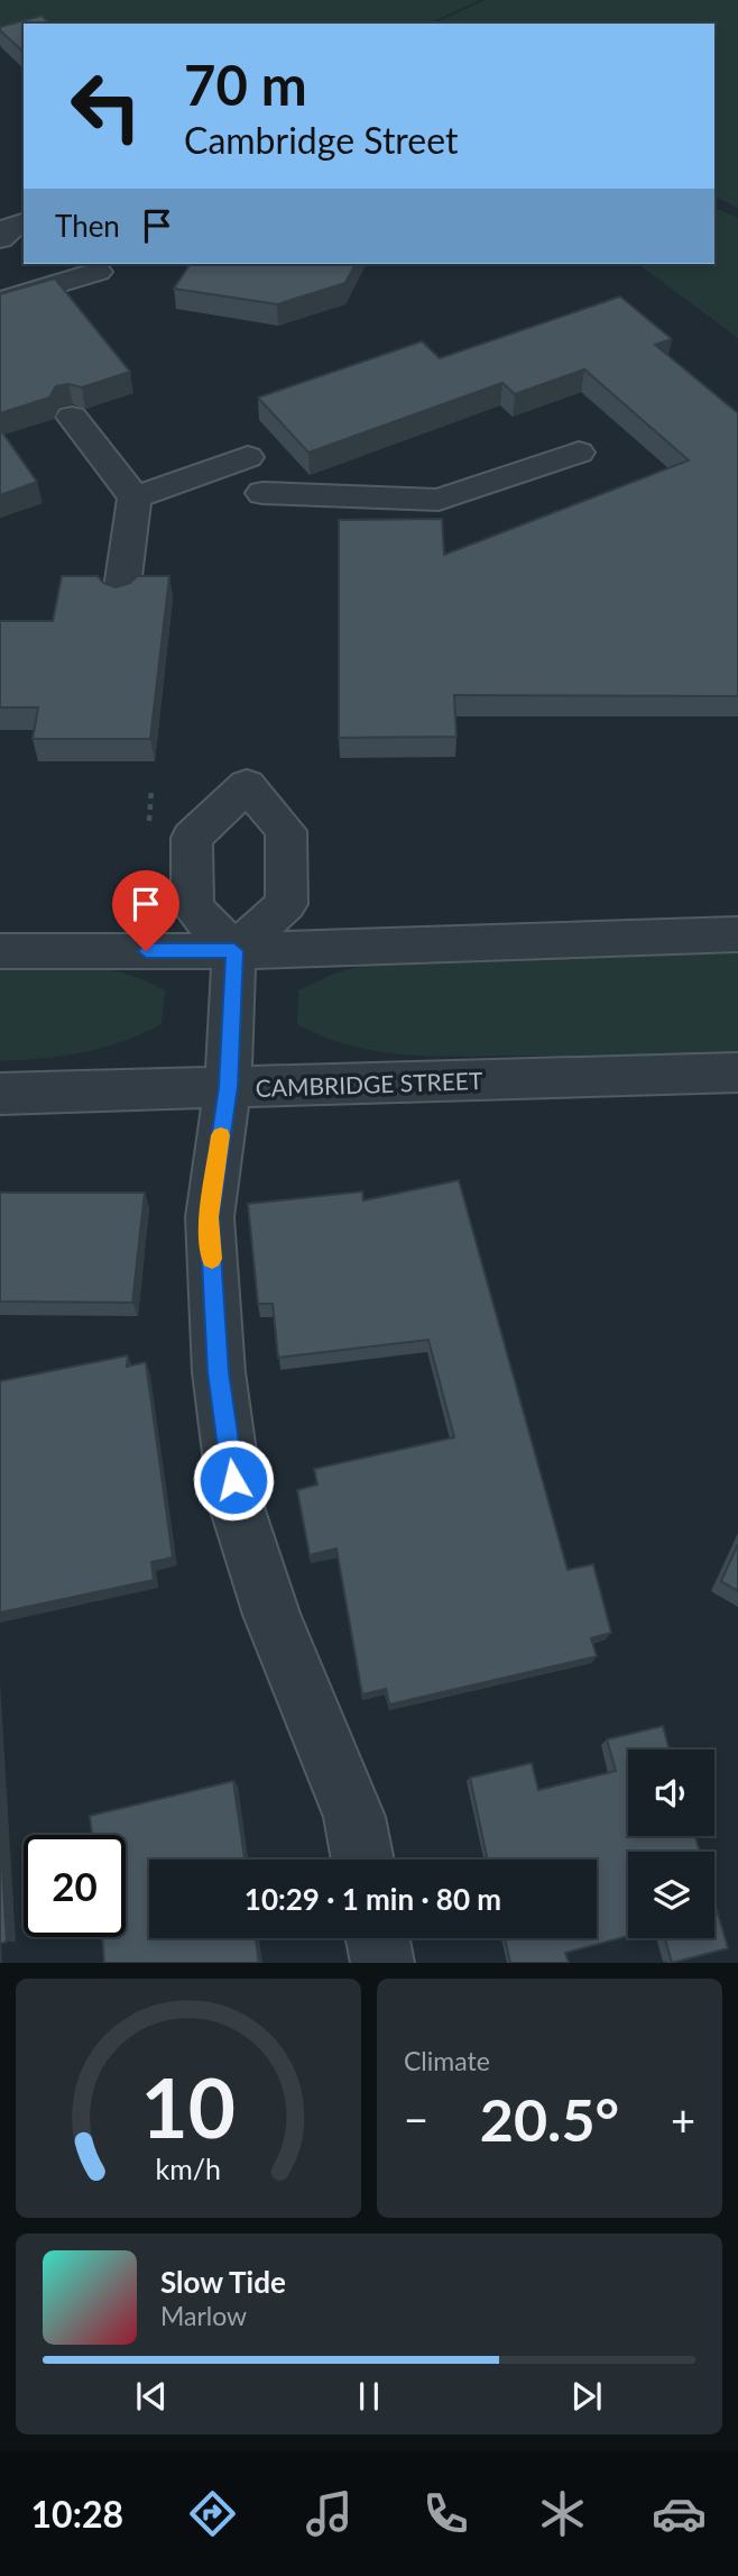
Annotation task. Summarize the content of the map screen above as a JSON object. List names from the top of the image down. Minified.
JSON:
{"streets":{"street":["CAMBRIDGE STREET"]},"page":{"turn":["70 m","Cambridge Street"],"then":"Then","limit":"20","trip":"10:29 · 1 min · 80 m","tile":"Climate","heat":["−","20.5°","+"],"song":["Slow Tide","Marlow"],"tabs":"10:28","gauge":["10","km/h"]}}
